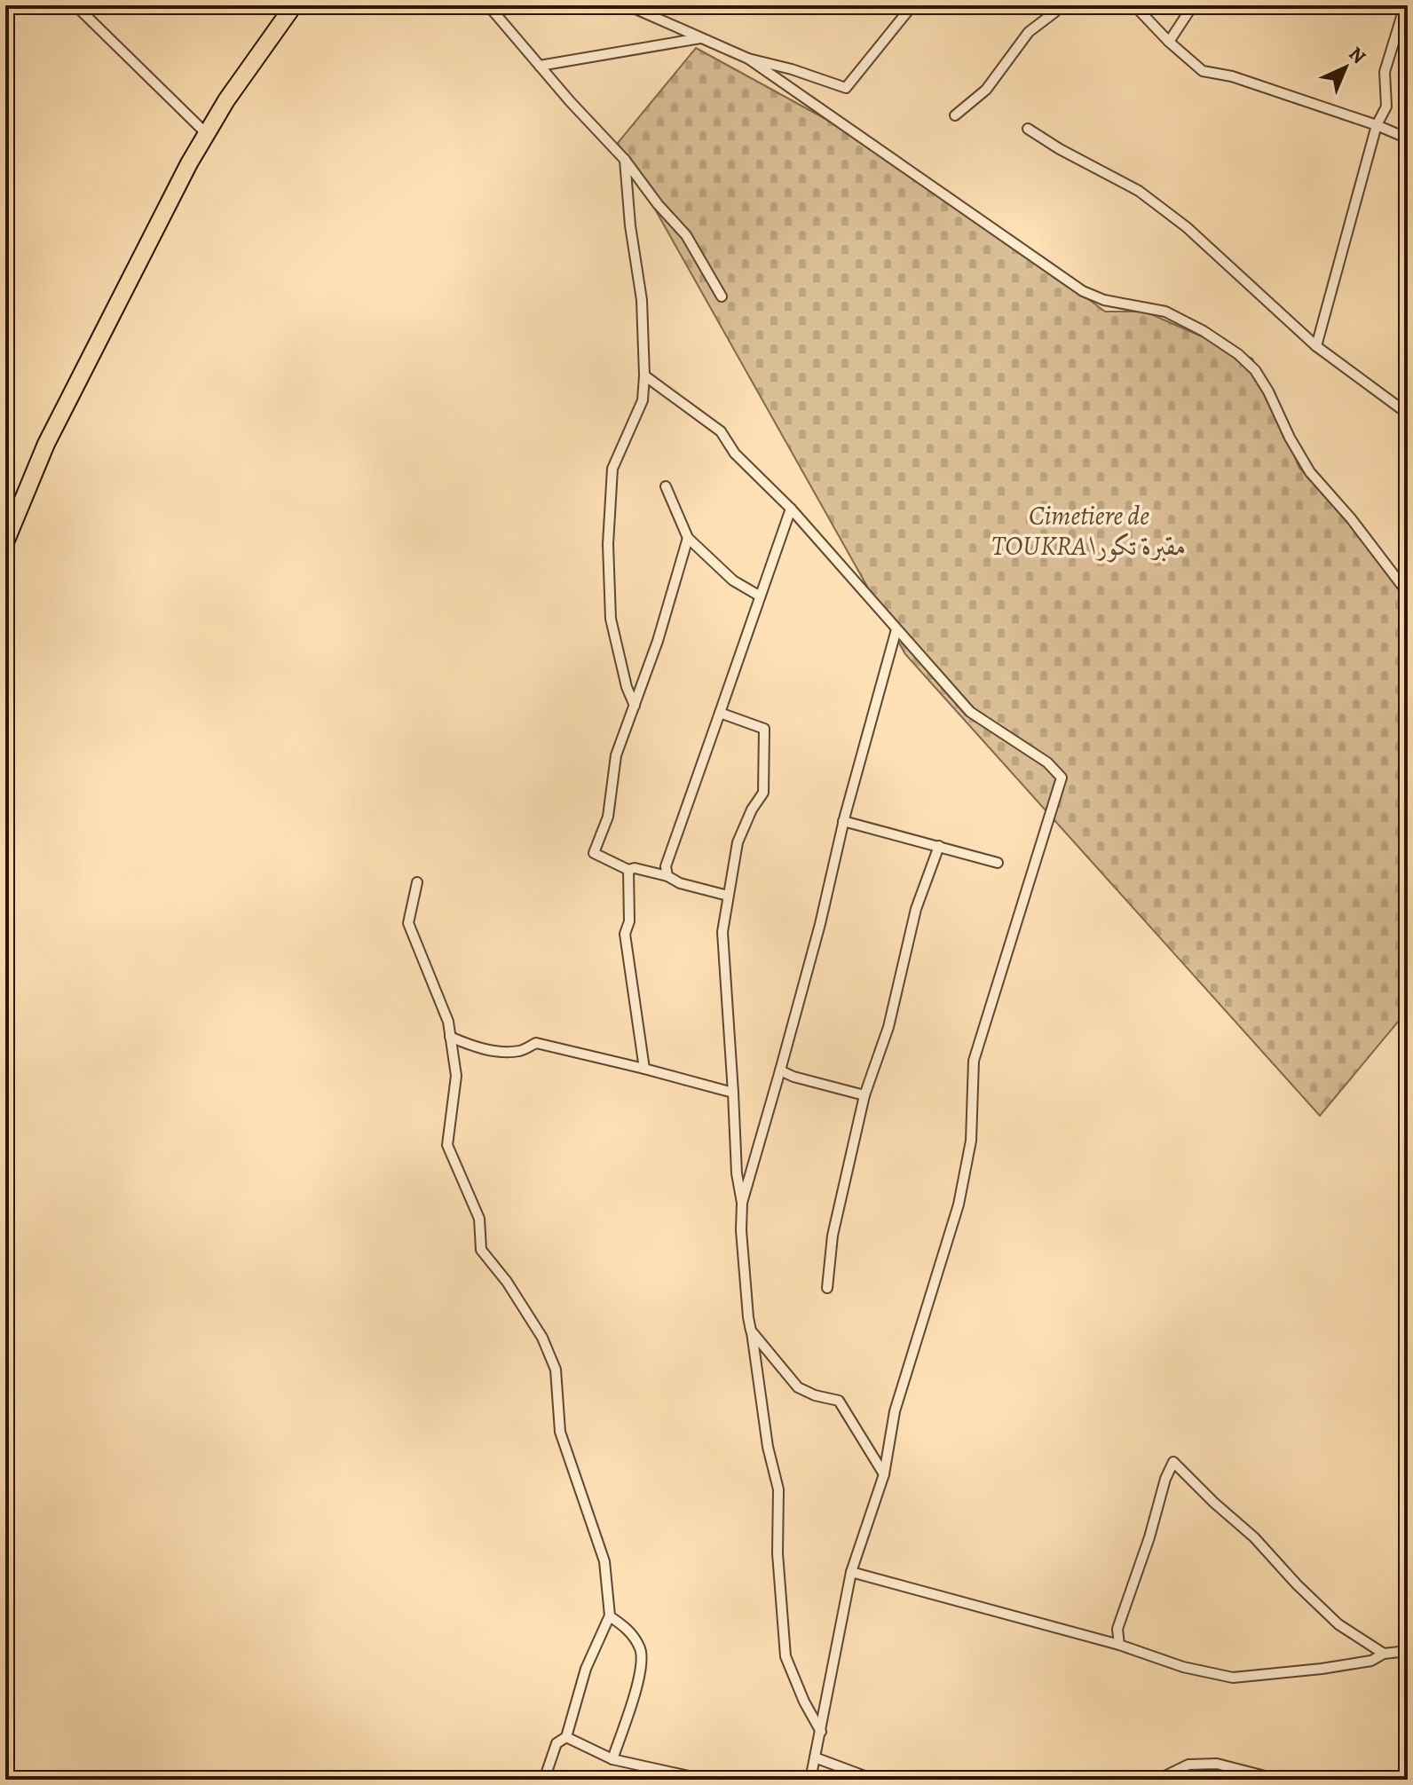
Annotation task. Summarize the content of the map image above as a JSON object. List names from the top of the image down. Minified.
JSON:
{"parks":["Cimetiere de TOUKRA مقبرة تكورا"],"north":"top right"}
